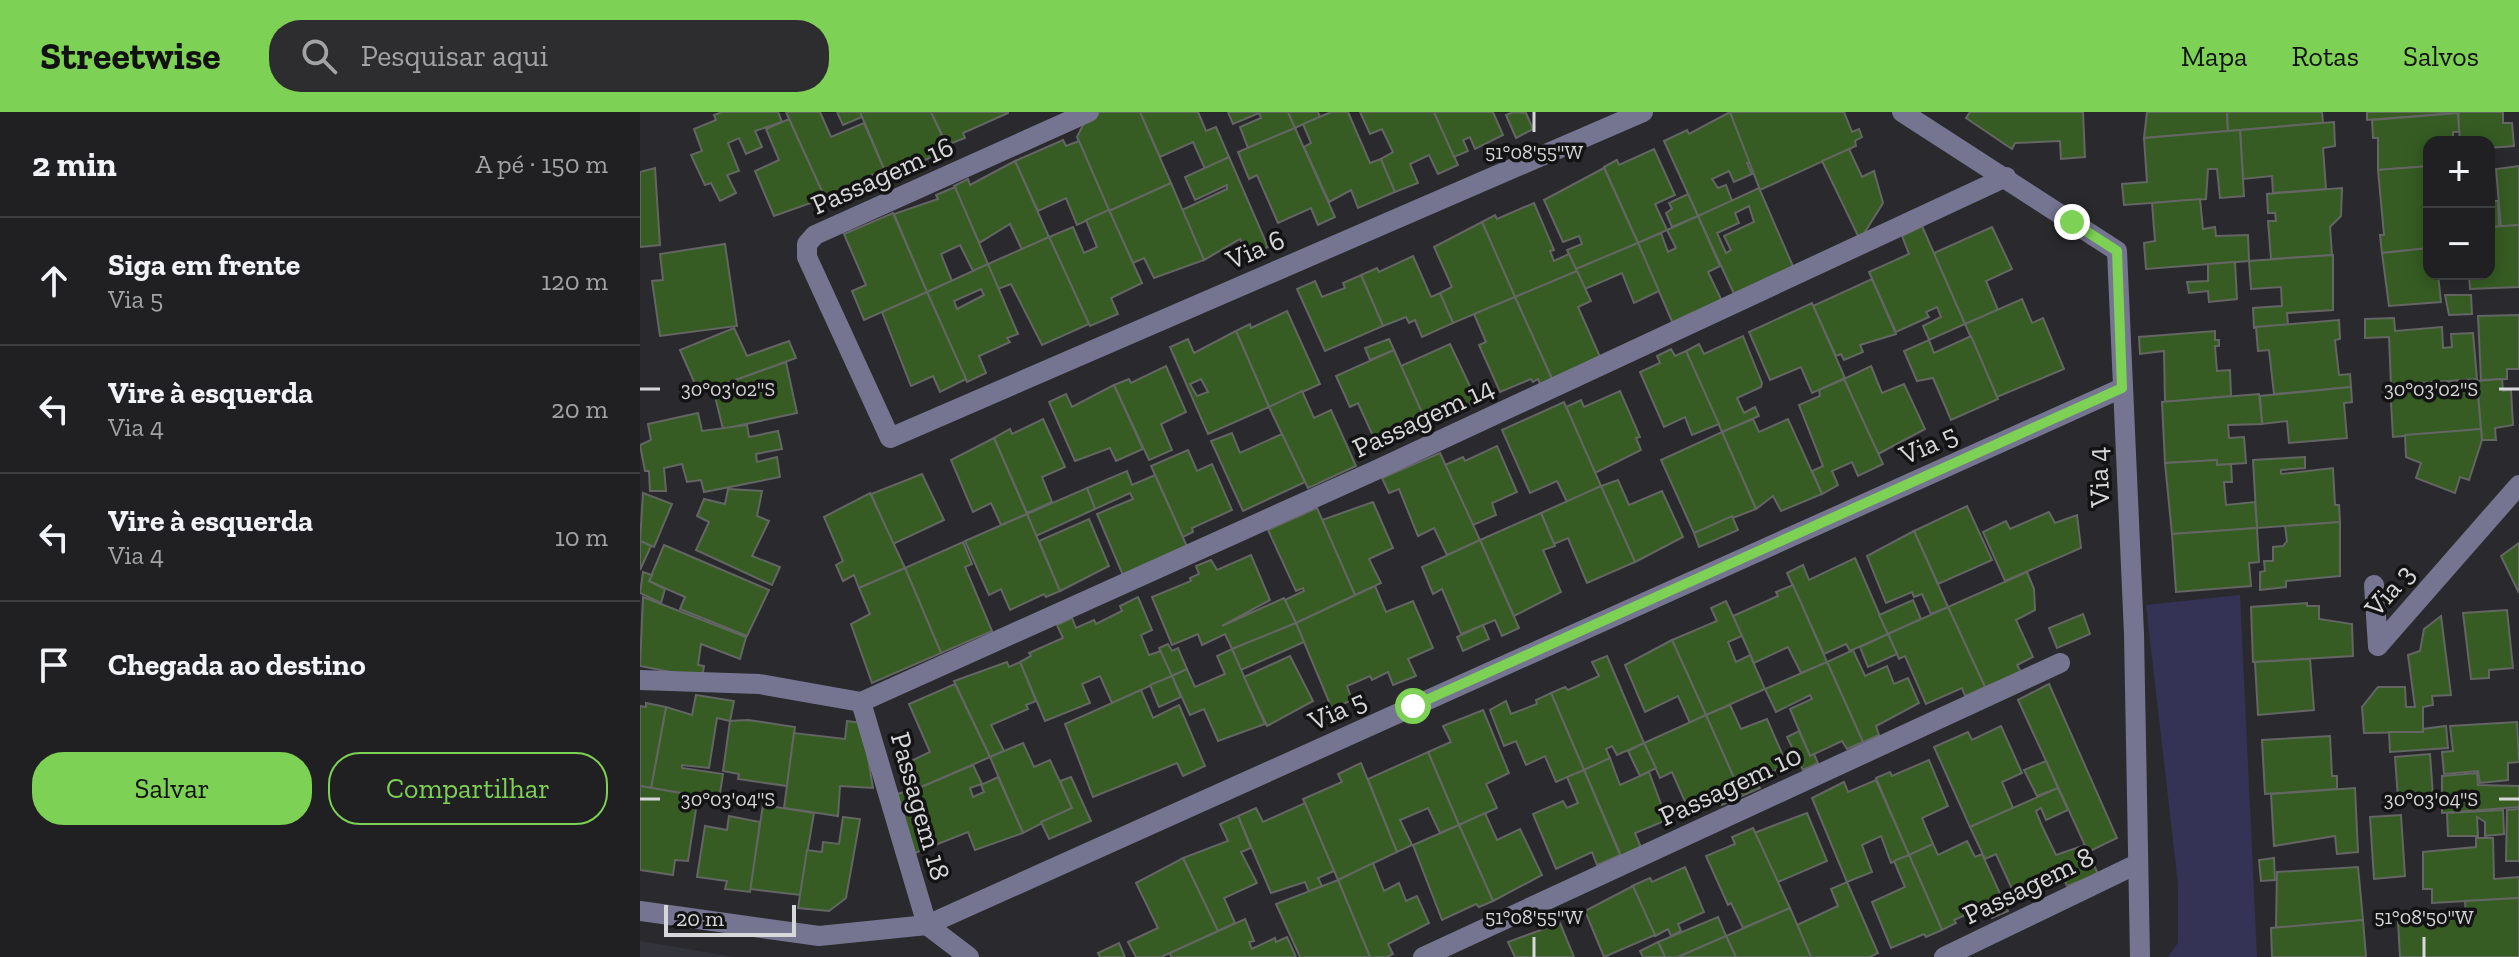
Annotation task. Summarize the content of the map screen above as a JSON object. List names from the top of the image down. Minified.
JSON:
{"streets":{"street":["Passagem 16","Via 6","Passagem 14","Via 5","Via 4","Via 3","Passagem 10","Passagem 18","Passagem 8"]},"crossings":[["Passagem 16","Via 6"],["Passagem 14","Via 4"],["Passagem 14","Passagem 18"],["Via 5","Via 4"],["Via 5","Passagem 18"],["Via 4","Passagem 8"]],"scale_bar":"20 m","page":{"header":"Streetwise","search":"Pesquisar aqui","nav":["Mapa","Rotas","Salvos"],"heading":["2 min","A pé · 150 m"],"map_buttons":["+","−"],"list":[["Siga em frente","Via 5","120 m"],["Vire à esquerda","Via 4","20 m"],["Vire à esquerda","Via 4","10 m"],"Chegada ao destino"],"buttons":["Salvar","Compartilhar"],"scale":"20 m"},"coordinates":["51°08'55\"W","30°03'02\"S","30°03'04\"S","51°08'50\"W"]}
